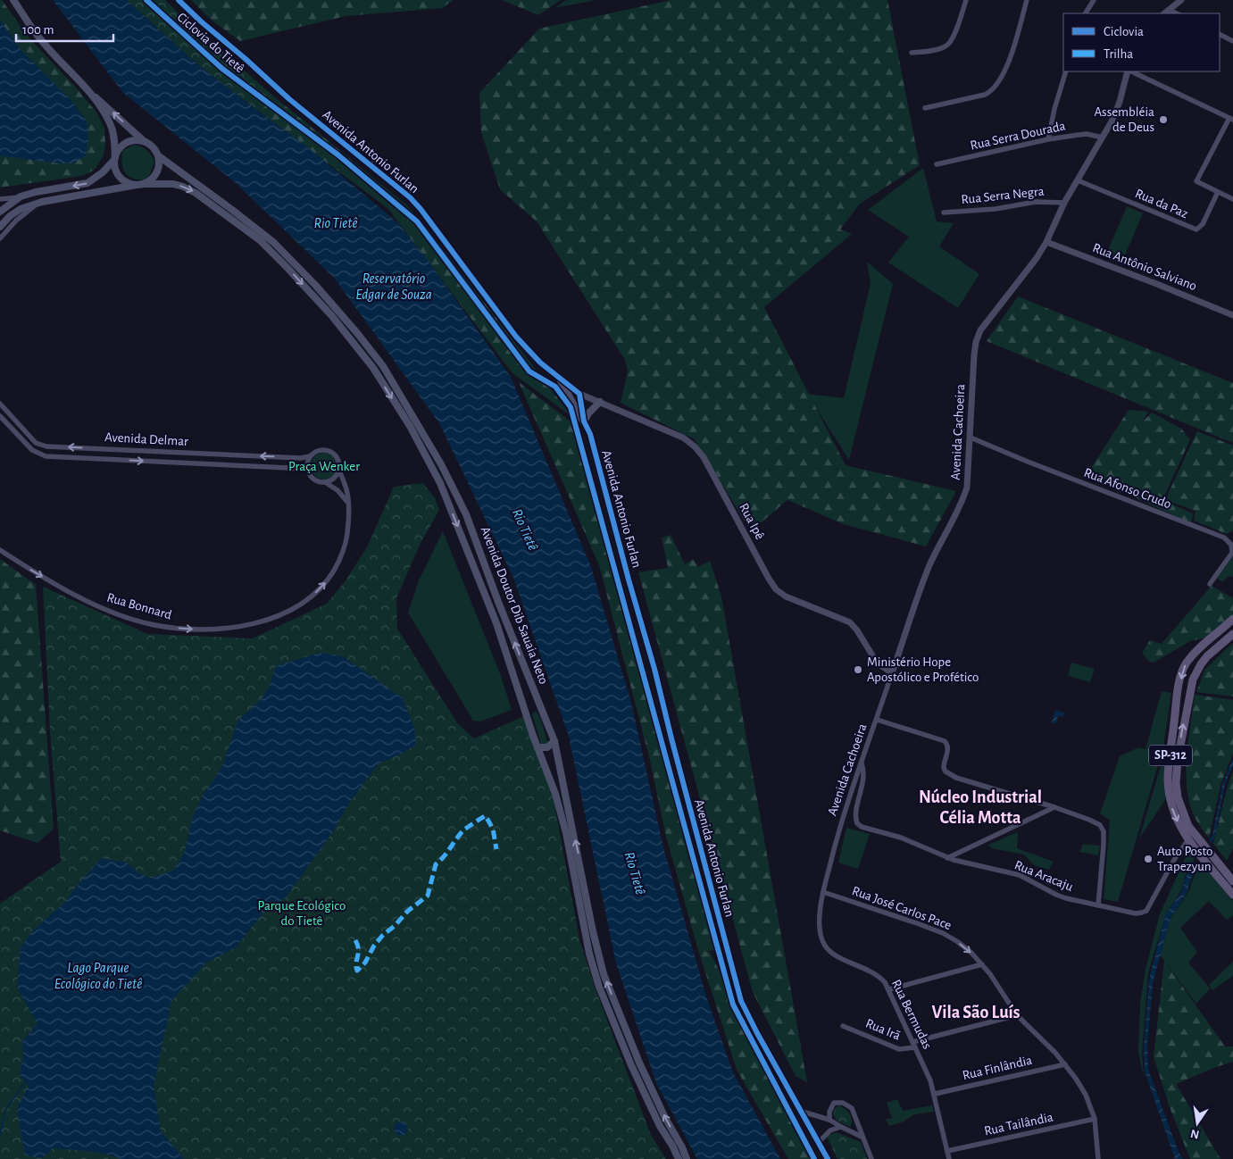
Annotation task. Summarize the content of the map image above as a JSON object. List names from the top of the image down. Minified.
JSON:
{"streets":{"main road":["Avenida Antonio Furlan","Avenida Doutor Dib Sauaia Neto","SP-312"],"street":["Rua Serra Dourada","Rua Serra Negra","Rua da Paz","Rua Antônio Salviano","Avenida Cachoeira","Avenida Delmar","Rua Afonso Crudo","Rua Ipê","Rua Bonnard","Rua Aracaju","Rua José Carlos Pace","Rua Bermudas","Rua Irã","Rua Finlândia","Rua Tailândia"],"cycle path":["Ciclovia do Tietê"]},"crossings":[["Rua Serra Dourada","Avenida Cachoeira"],["Avenida Antonio Furlan","Rua Ipê"],["Rua Serra Negra","Avenida Cachoeira"],["Rua da Paz","Avenida Cachoeira"],["Rua Antônio Salviano","Avenida Cachoeira"],["Avenida Cachoeira","Rua Afonso Crudo"],["Avenida Cachoeira","Rua Ipê"],["Avenida Cachoeira","Rua Aracaju"],["Avenida Cachoeira","Rua José Carlos Pace"],["Avenida Cachoeira","Rua Bermudas"],["Avenida Delmar","Rua Bonnard"],["SP-312","Rua Aracaju"],["Rua José Carlos Pace","Rua Bermudas"],["Rua José Carlos Pace","Rua Irã"],["Rua José Carlos Pace","Rua Finlândia"],["Rua José Carlos Pace","Rua Tailândia"],["Rua Bermudas","Rua Irã"],["Rua Bermudas","Rua Finlândia"],["Rua Bermudas","Rua Tailândia"]],"one_way":["Rua José Carlos Pace"],"districts":["Núcleo Industrial Célia Motta","Vila São Luís"],"water":["Rio Tietê","Reservatório Edgar de Souza","Lago Parque Ecológico do Tietê"],"parks":["Praça Wenker","Parque Ecológico do Tietê"],"places":["Assembléia de Deus","Ministério Hope Apostólico e Profético","Auto Posto Trapezyun"],"legend":["Ciclovia","Trilha"],"scale_bar":"100 m","north":"bottom"}
